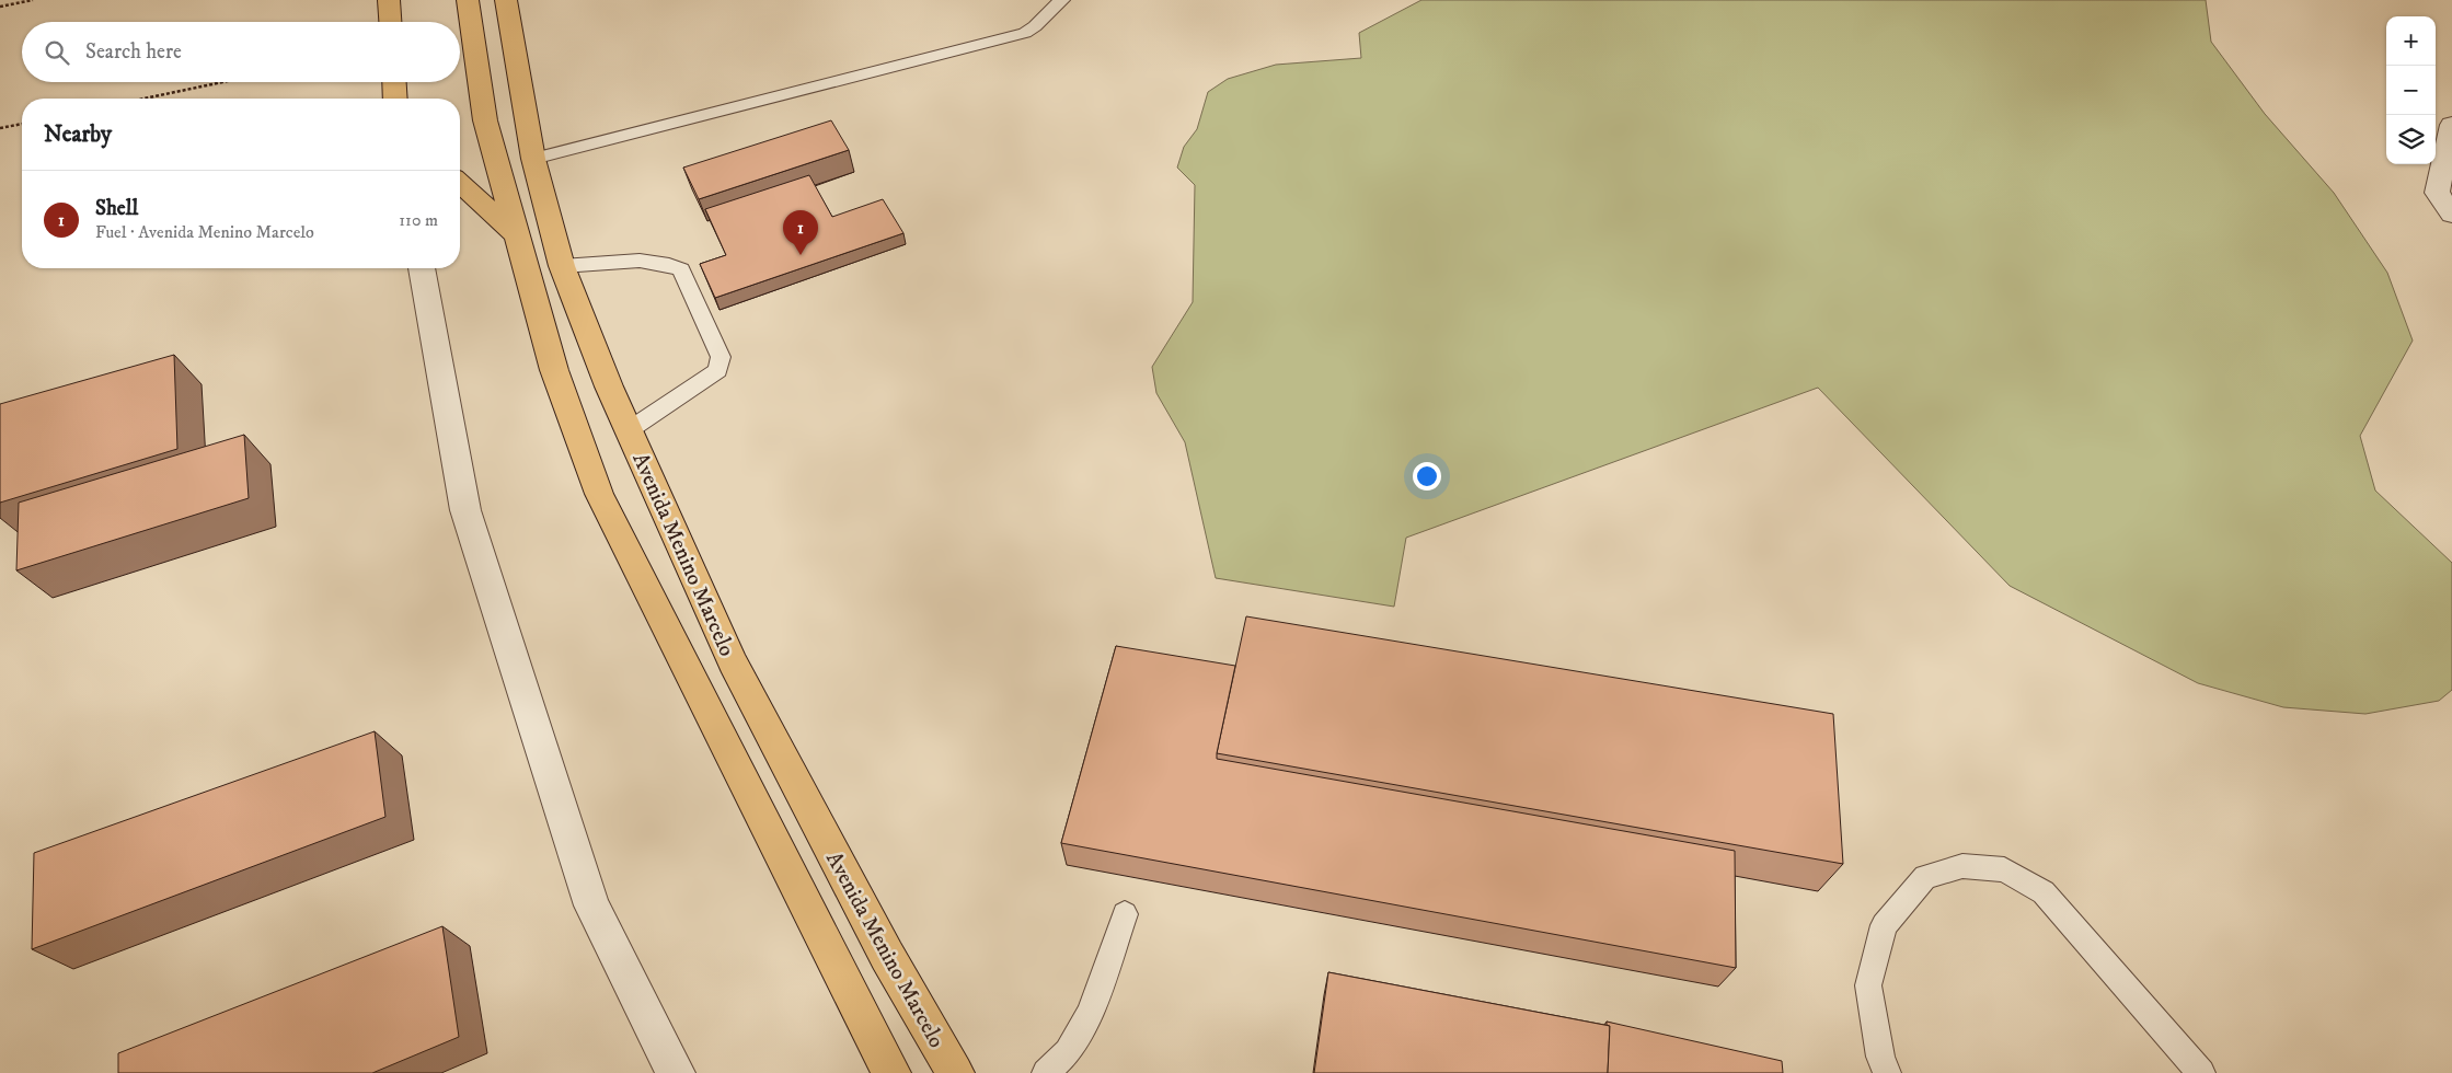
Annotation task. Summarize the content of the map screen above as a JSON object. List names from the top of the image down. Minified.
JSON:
{"streets":{"main road":["Avenida Menino Marcelo"]},"page":{"map_buttons":["+","−"],"search":"Search here","heading":"Nearby","list":[{"mark":"1","name":"Shell","note":"Fuel · Avenida Menino Marcelo","value":"110 m"}],"pins":"1"}}
